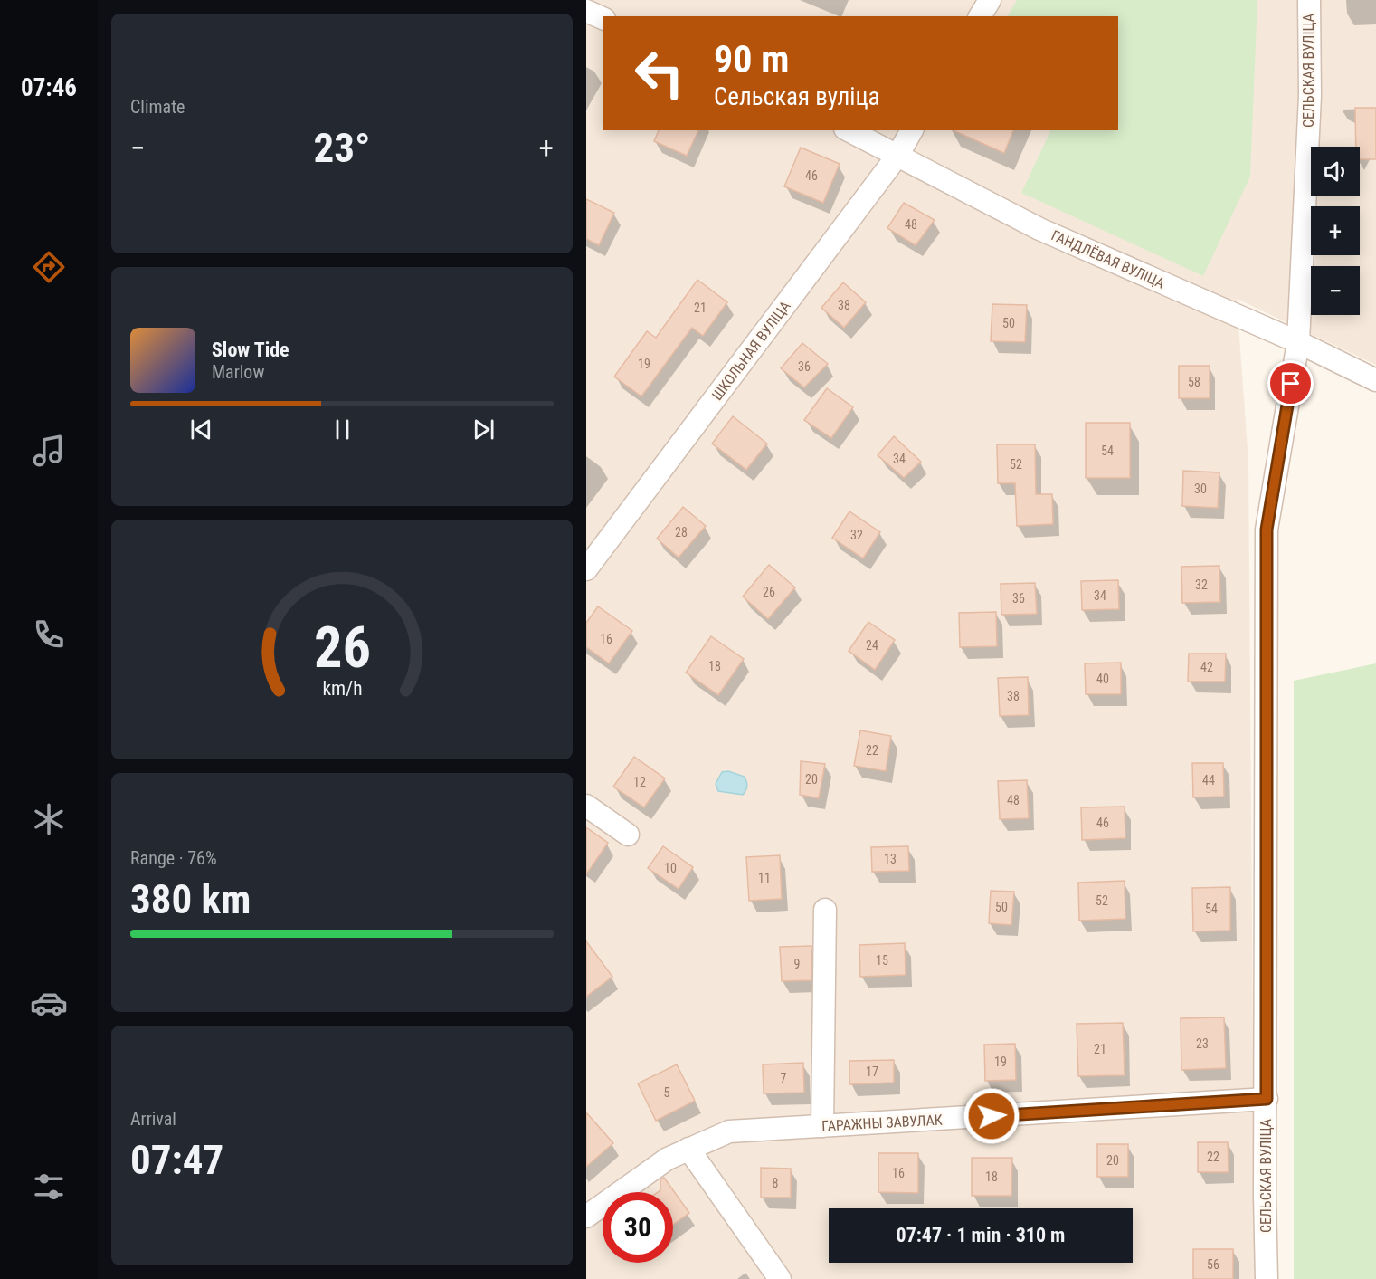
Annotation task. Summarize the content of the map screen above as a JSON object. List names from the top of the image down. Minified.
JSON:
{"streets":{"street":["СЕЛЬСКАЯ ВУЛІЦА","ГАНДЛЁВАЯ ВУЛІЦА","ШКОЛЬНАЯ ВУЛІЦА","ГАРАЖНЫ ЗАВУЛАК"]},"crossings":[["СЕЛЬСКАЯ ВУЛІЦА","ГАНДЛЁВАЯ ВУЛІЦА"],["СЕЛЬСКАЯ ВУЛІЦА","ГАРАЖНЫ ЗАВУЛАК"],["ГАНДЛЁВАЯ ВУЛІЦА","ШКОЛЬНАЯ ВУЛІЦА"]],"house_numbers":["46","48","38","21","50","19","36","58","54","34","52","30","28","32","32","26","34","36","16","24","18","42","40","38","22","20","44","12","48","46","13","10","11","52","50","54","15","9","23","21","19","17","7","5","22","20","16","18","8","56"],"page":{"tabs":"07:46","tile":["Climate",["Range · 76%","380 km"],["Arrival","07:47"]],"turn":["90 m","Сельская вуліца"],"heat":["−","23°","+"],"map_buttons":["+","−"],"song":["Slow Tide","Marlow"],"limit":"30","trip":"07:47 · 1 min · 310 m","gauge":["26","km/h"]}}
